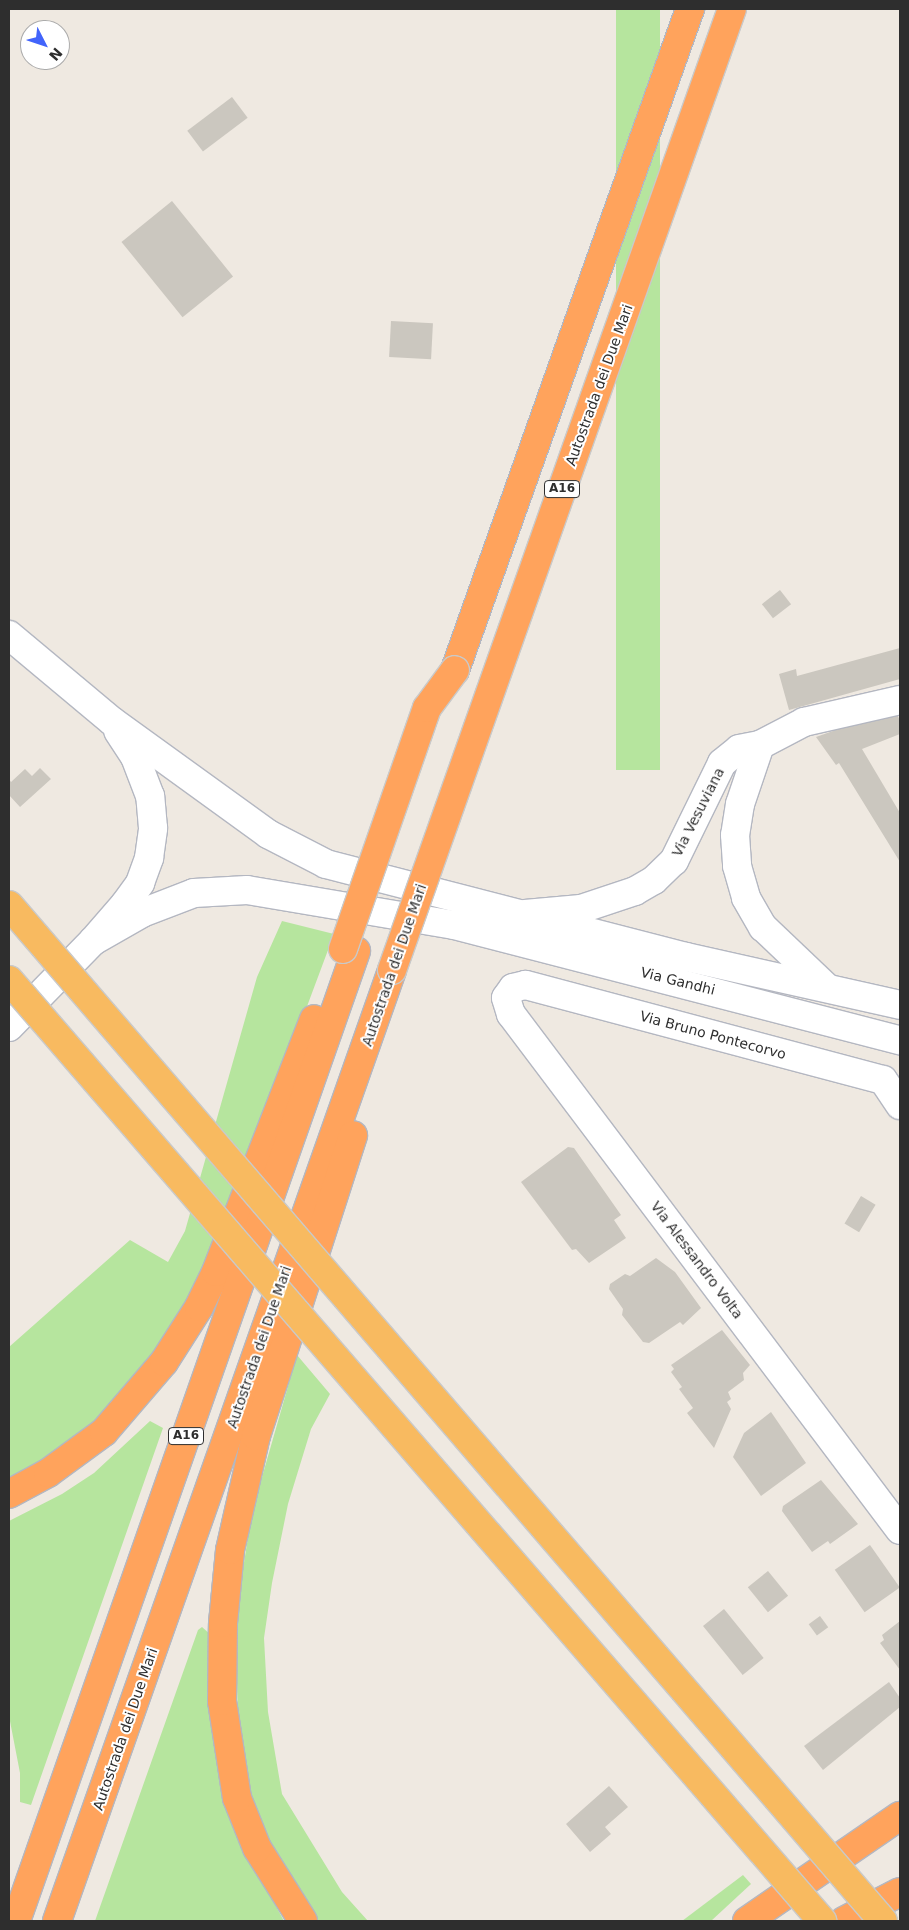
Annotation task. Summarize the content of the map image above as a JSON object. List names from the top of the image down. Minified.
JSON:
{"streets":{"highway":["Autostrada dei Due Mari","A16"],"street":["Via Vesuviana","Via Gandhi","Via Bruno Pontecorvo","Via Alessandro Volta"]},"crossings":[["Via Vesuviana","Via Gandhi"],["Via Bruno Pontecorvo","Via Alessandro Volta"]],"north":"bottom right"}
